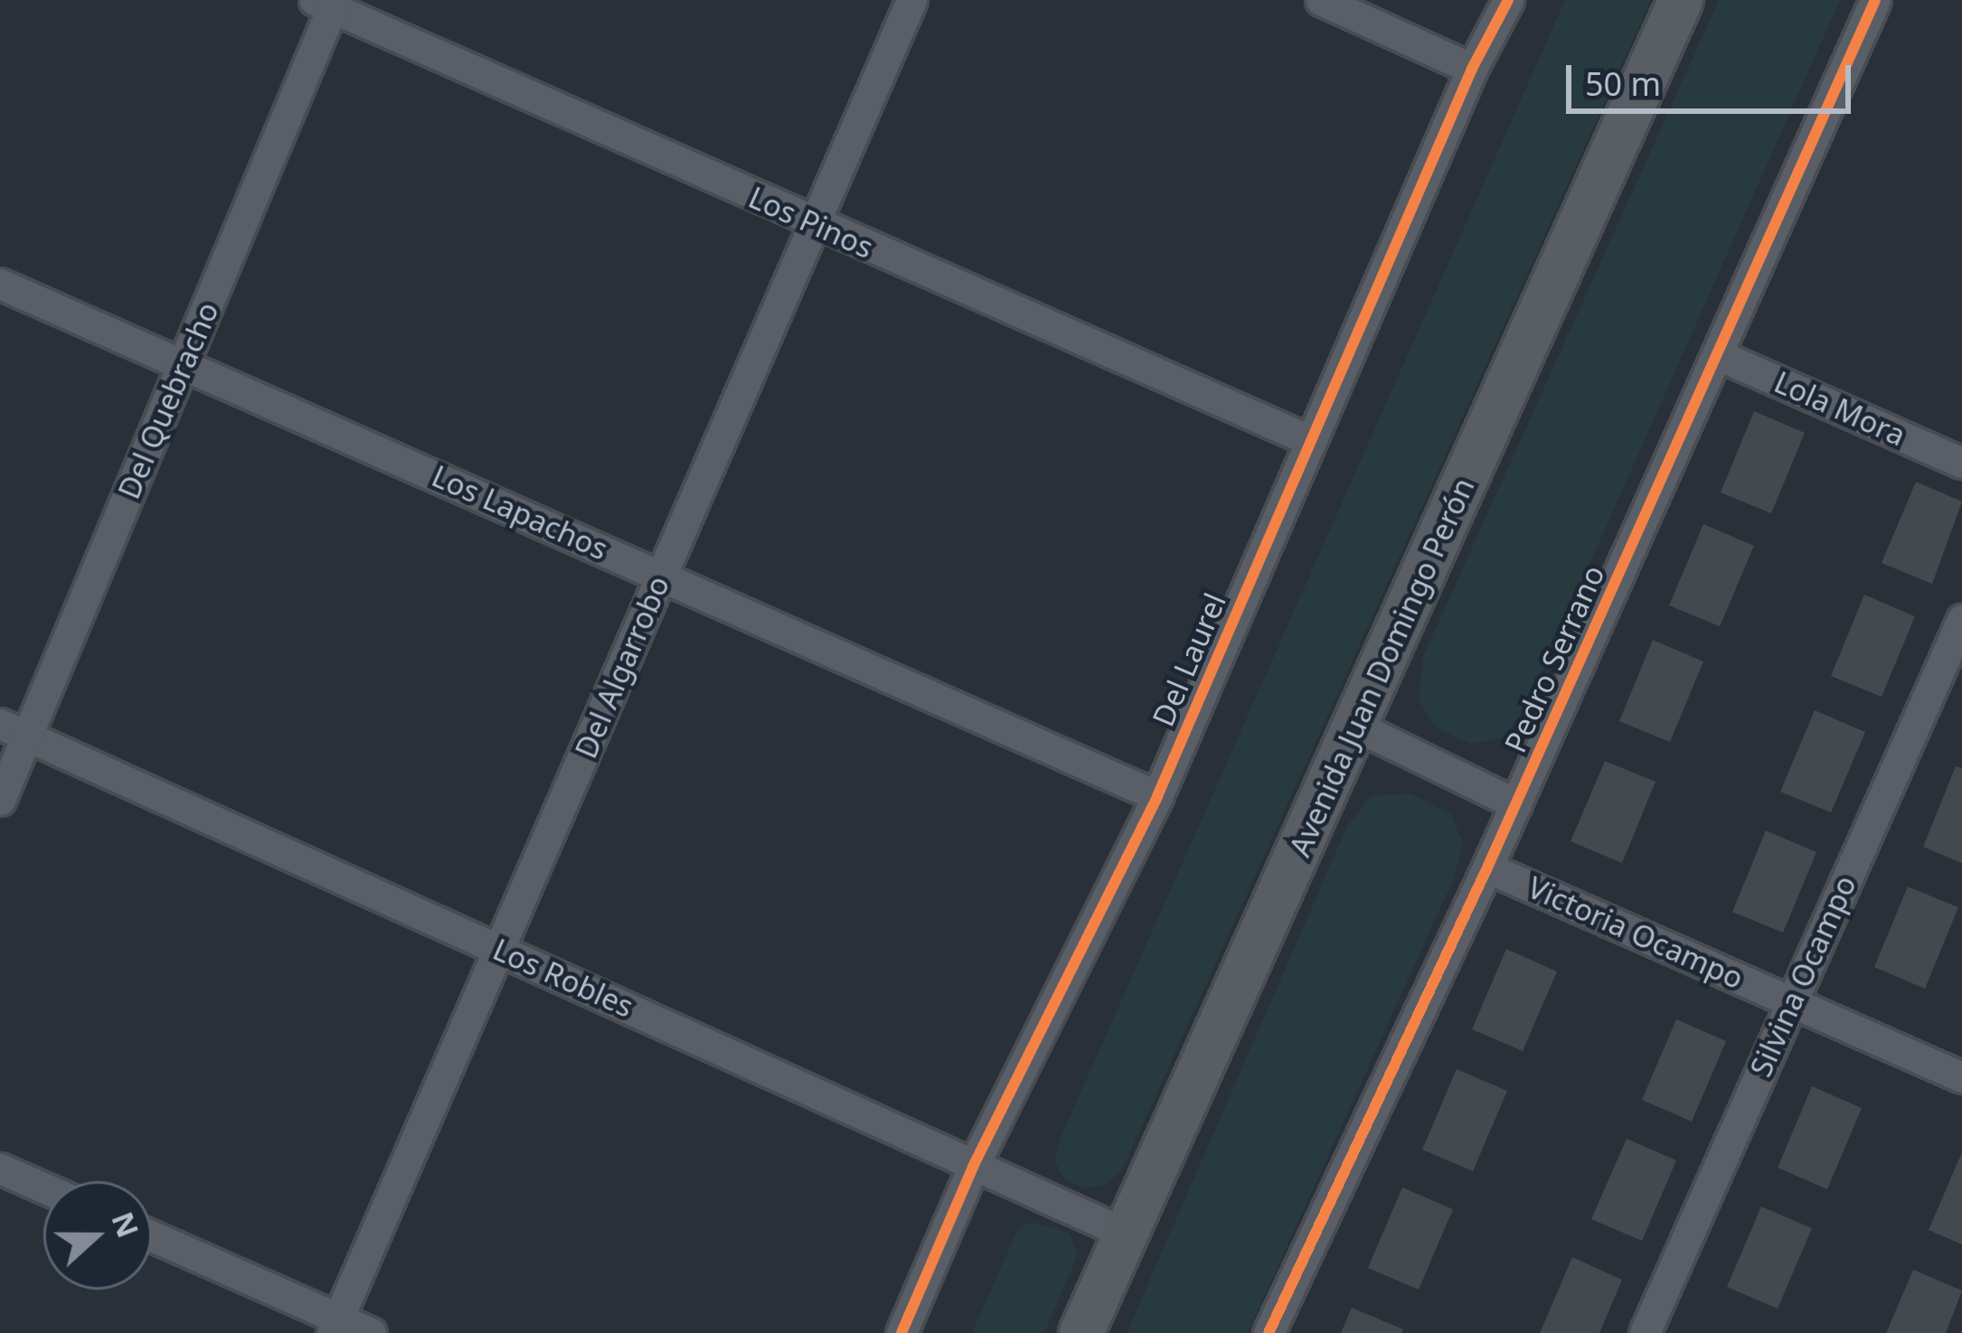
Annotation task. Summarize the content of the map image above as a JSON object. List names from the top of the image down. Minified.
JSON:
{"streets":{"main road":["Avenida Juan Domingo Perón"],"street":["Los Pinos","Del Quebracho","Lola Mora","Los Lapachos","Pedro Serrano","Del Laurel","Del Algarrobo","Victoria Ocampo","Silvina Ocampo","Los Robles"]},"crossings":[["Los Pinos","Del Quebracho"],["Los Pinos","Del Laurel"],["Los Pinos","Del Algarrobo"],["Del Quebracho","Los Lapachos"],["Del Quebracho","Los Robles"],["Lola Mora","Pedro Serrano"],["Los Lapachos","Del Laurel"],["Los Lapachos","Del Algarrobo"],["Pedro Serrano","Victoria Ocampo"],["Del Laurel","Los Robles"],["Del Algarrobo","Los Robles"],["Avenida Juan Domingo Perón","Los Robles"],["Victoria Ocampo","Silvina Ocampo"]],"scale_bar":"50 m","north":"right"}
